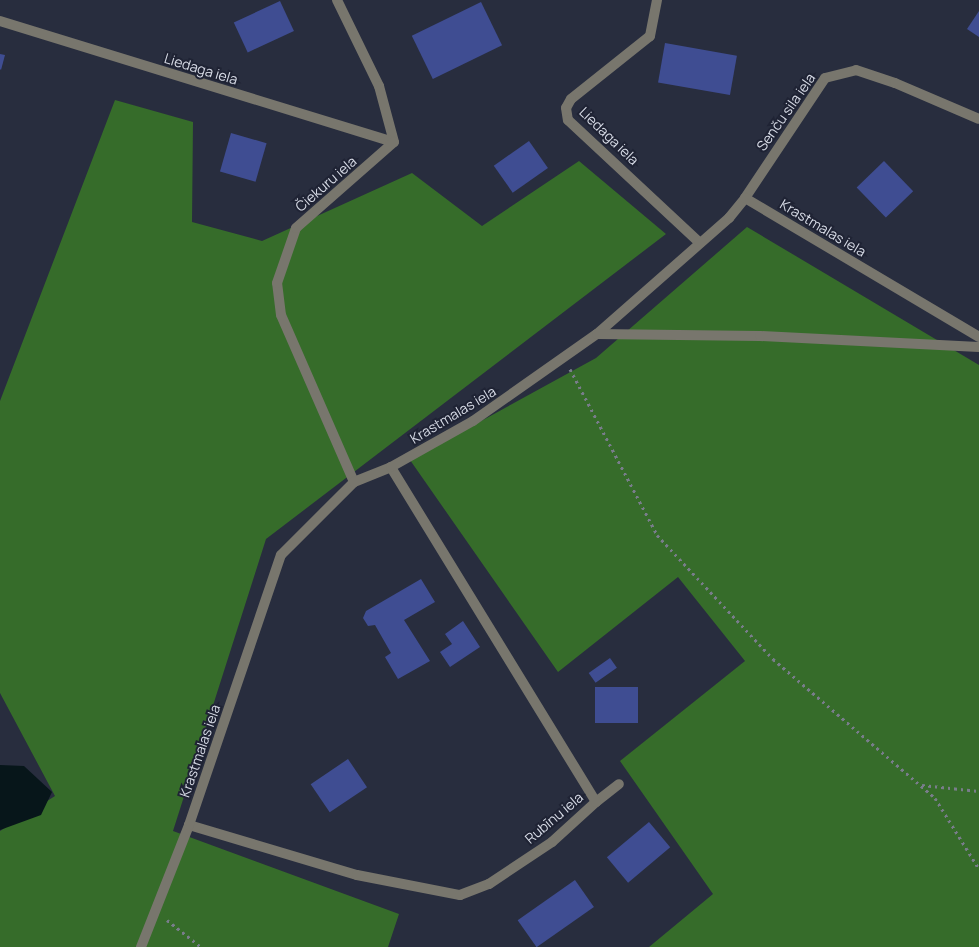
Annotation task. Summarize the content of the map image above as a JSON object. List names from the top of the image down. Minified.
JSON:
{"streets":{"street":["Liedaga iela","Senču sila iela","Čiekuru iela","Krastmalas iela","Rubīnu iela"]},"crossings":[["Liedaga iela","Čiekuru iela"],["Liedaga iela","Krastmalas iela"],["Senču sila iela","Krastmalas iela"],["Čiekuru iela","Krastmalas iela"],["Krastmalas iela","Rubīnu iela"]]}
